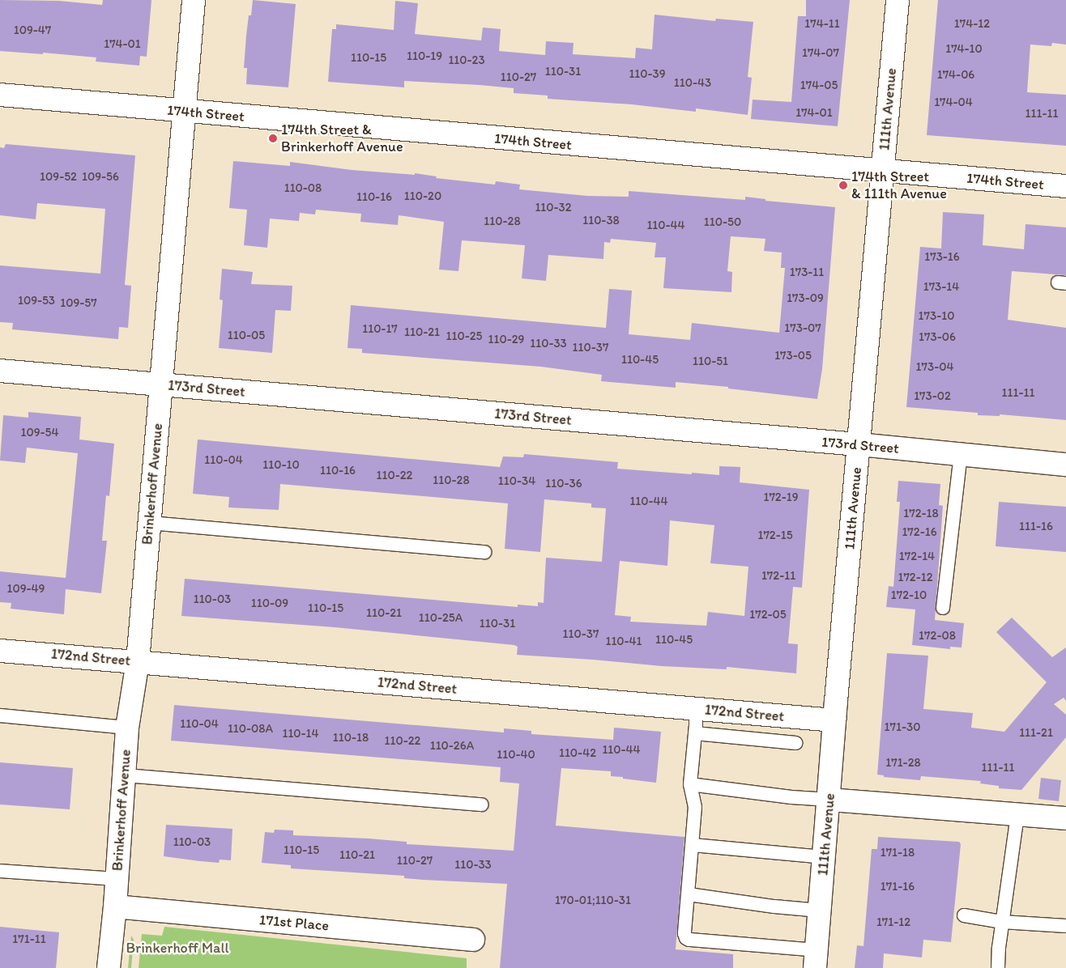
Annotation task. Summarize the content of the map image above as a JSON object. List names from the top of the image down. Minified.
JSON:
{"streets":{"street":["111th Avenue","174th Street","173rd Street","Brinkerhoff Avenue","172nd Street","171st Place"]},"crossings":[["111th Avenue","174th Street"],["111th Avenue","173rd Street"],["111th Avenue","172nd Street"],["174th Street","Brinkerhoff Avenue"],["173rd Street","Brinkerhoff Avenue"],["Brinkerhoff Avenue","172nd Street"],["Brinkerhoff Avenue","171st Place"]],"parks":["Brinkerhoff Mall"],"places":["174th Street & Brinkerhoff Avenue","174th Street & 111th Avenue"],"house_numbers":["174-11","174-12","109-47","174-01","174-10","174-07","110-19","110-15","110-23","110-31","110-39","174-06","110-27","110-43","174-05","174-04","174-01","111-11","109-52","109-56","110-08","110-20","110-16","110-32","110-38","110-28","110-50","110-44","173-16","173-11","173-14","173-09","109-53","109-57","173-10","173-07","110-17","110-21","110-05","110-25","173-06","110-29","110-33","110-37","173-05","110-45","110-51","173-04","111-11","173-02","109-54","110-04","110-10","110-16","110-22","110-28","110-34","110-36","172-19","110-44","172-18","111-16","172-16","172-15","172-14","172-11","172-12","109-49","172-10","110-03","110-09","110-15","110-21","172-05","110-25A","110-31","110-37","172-08","110-45","110-41","110-04","171-30","110-08A","111-21","110-14","110-18","110-22","110-26A","110-44","110-42","110-40","171-28","111-11","110-03","110-15","171-18","110-21","110-27","110-33","171-16","170-01;110-31","171-12","171-11"]}
